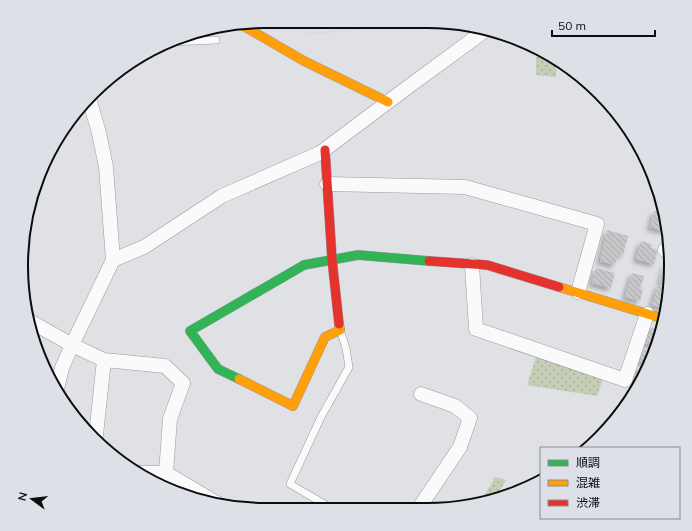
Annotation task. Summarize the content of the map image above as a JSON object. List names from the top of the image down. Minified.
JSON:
{"legend":["順調","混雑","渋滞"],"scale_bar":"50 m","north":"left"}
